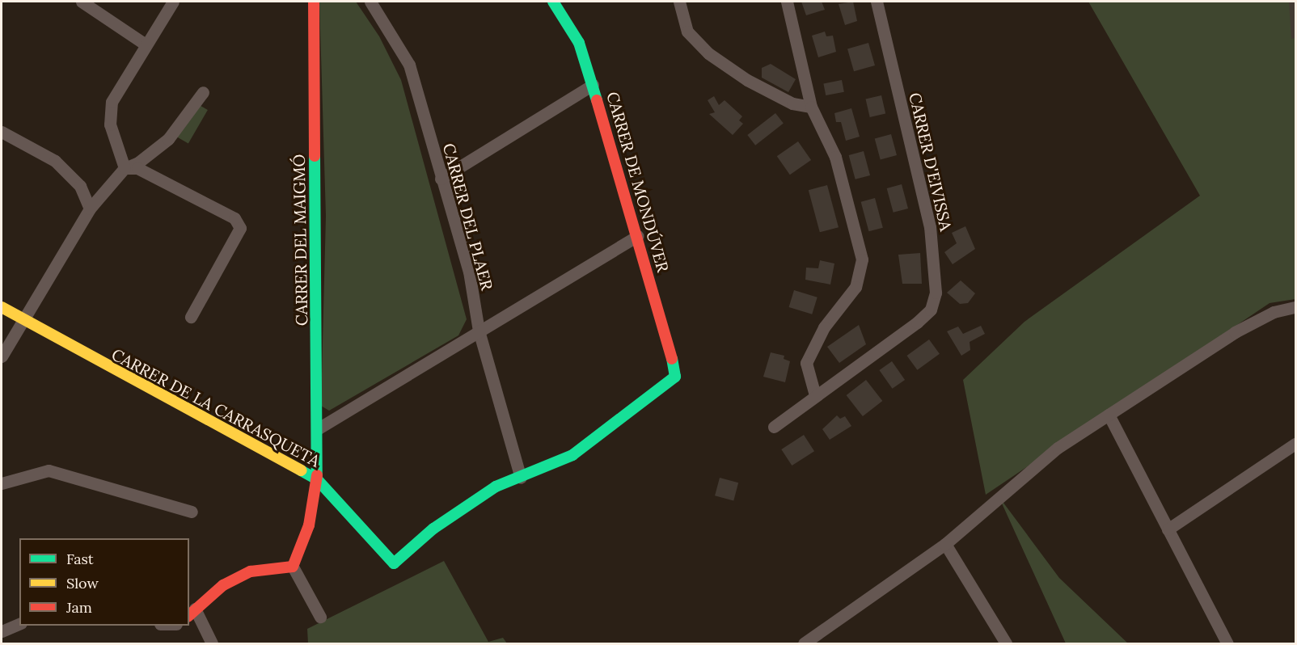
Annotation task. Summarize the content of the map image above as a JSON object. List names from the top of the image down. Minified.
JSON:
{"streets":{"street":["CARRER D'EIVISSA","CARRER DE MONDÚVER","CARRER DEL PLAER","CARRER DEL MAIGMÓ","CARRER DE LA CARRASQUETA"]},"crossings":[["CARRER DE MONDÚVER","CARRER DEL PLAER"],["CARRER DE MONDÚVER","CARRER DE LA CARRASQUETA"],["CARRER DEL PLAER","CARRER DE LA CARRASQUETA"],["CARRER DEL MAIGMÓ","CARRER DE LA CARRASQUETA"]],"legend":["Fast","Slow","Jam"]}
